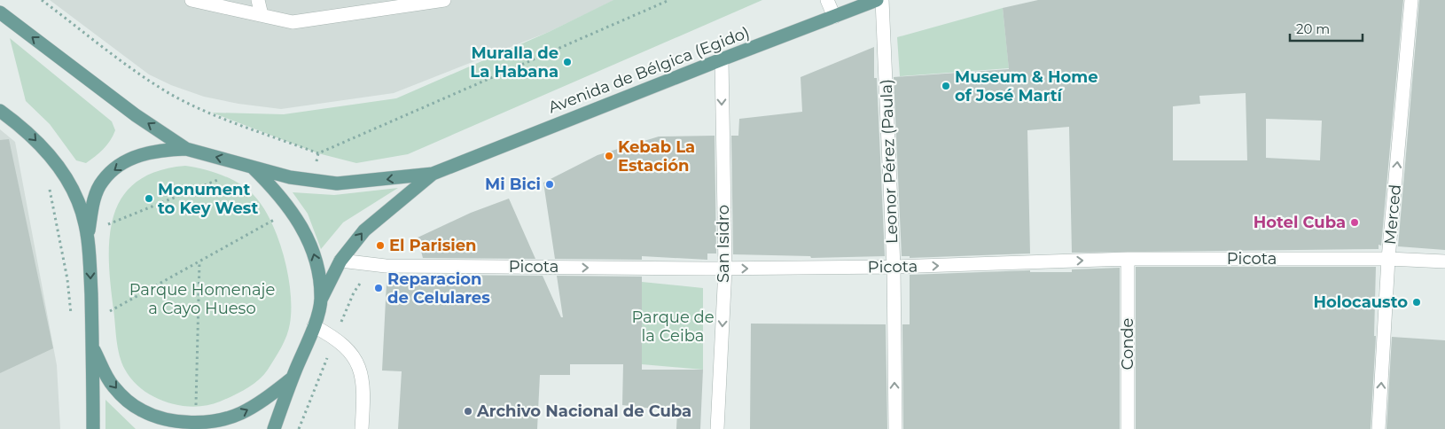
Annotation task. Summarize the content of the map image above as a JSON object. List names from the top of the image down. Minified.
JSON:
{"streets":{"main road":["Avenida de Bélgica (Egido)"],"street":["Leonor Pérez (Paula)","Merced","San Isidro","Picota","Conde"]},"crossings":[["Avenida de Bélgica (Egido)","San Isidro"],["Avenida de Bélgica (Egido)","Picota"],["Leonor Pérez (Paula)","Picota"],["Merced","Picota"],["San Isidro","Picota"],["Picota","Conde"]],"one_way":["Leonor Pérez (Paula)","Merced","San Isidro","Picota"],"parks":["Parque Homenaje a Cayo Hueso","Parque de la Ceiba"],"places":["Muralla de La Habana","Museum & Home of José Martí","Kebab La Estación","Mi Bici","Monument to Key West","Hotel Cuba","El Parisien","Reparacion de Celulares","Holocausto","Archivo Nacional de Cuba"],"scale_bar":"20 m"}
